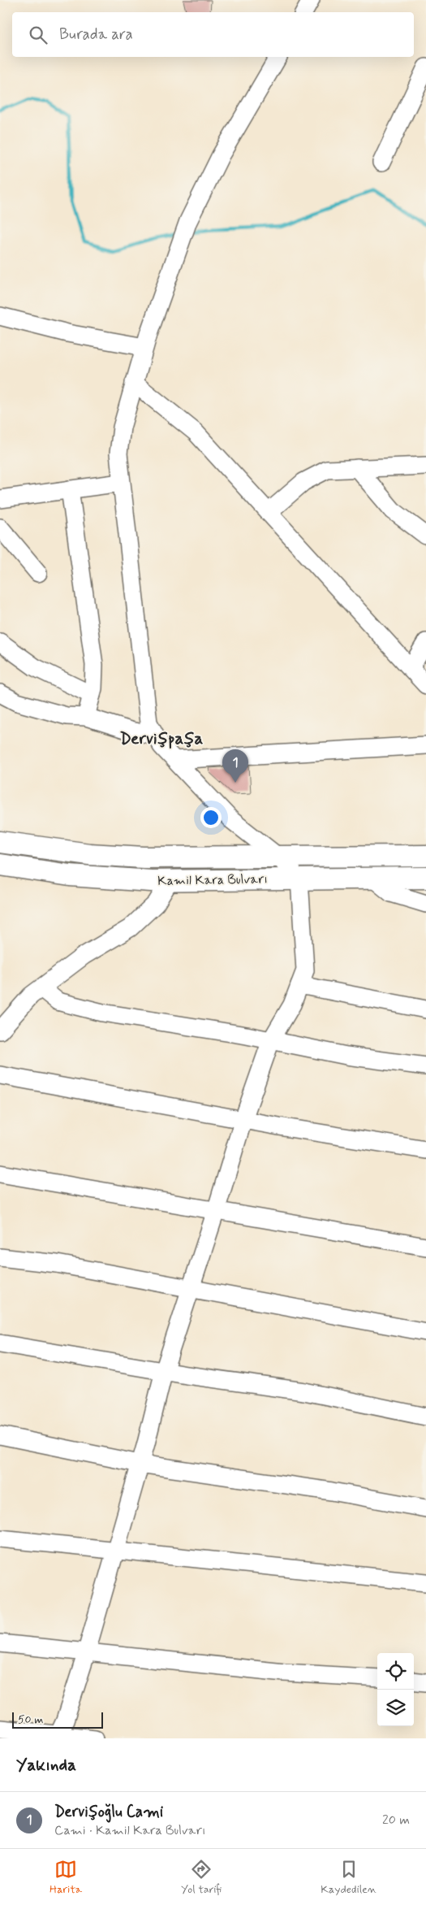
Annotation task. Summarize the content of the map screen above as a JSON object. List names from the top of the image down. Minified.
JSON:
{"streets":{"main road":["Kamil Kara Bulvarı"]},"districts":["Dervişpaşa"],"scale_bar":"50 m","page":{"search":"Burada ara","pins":"1","scale":"50 m","heading":"Yakında","list":[{"mark":"1","name":"Dervişoğlu Cami","note":"Cami · Kamil Kara Bulvarı","value":"20 m"}],"nav":["Harita","Yol tarifi","Kaydedilen"]}}
